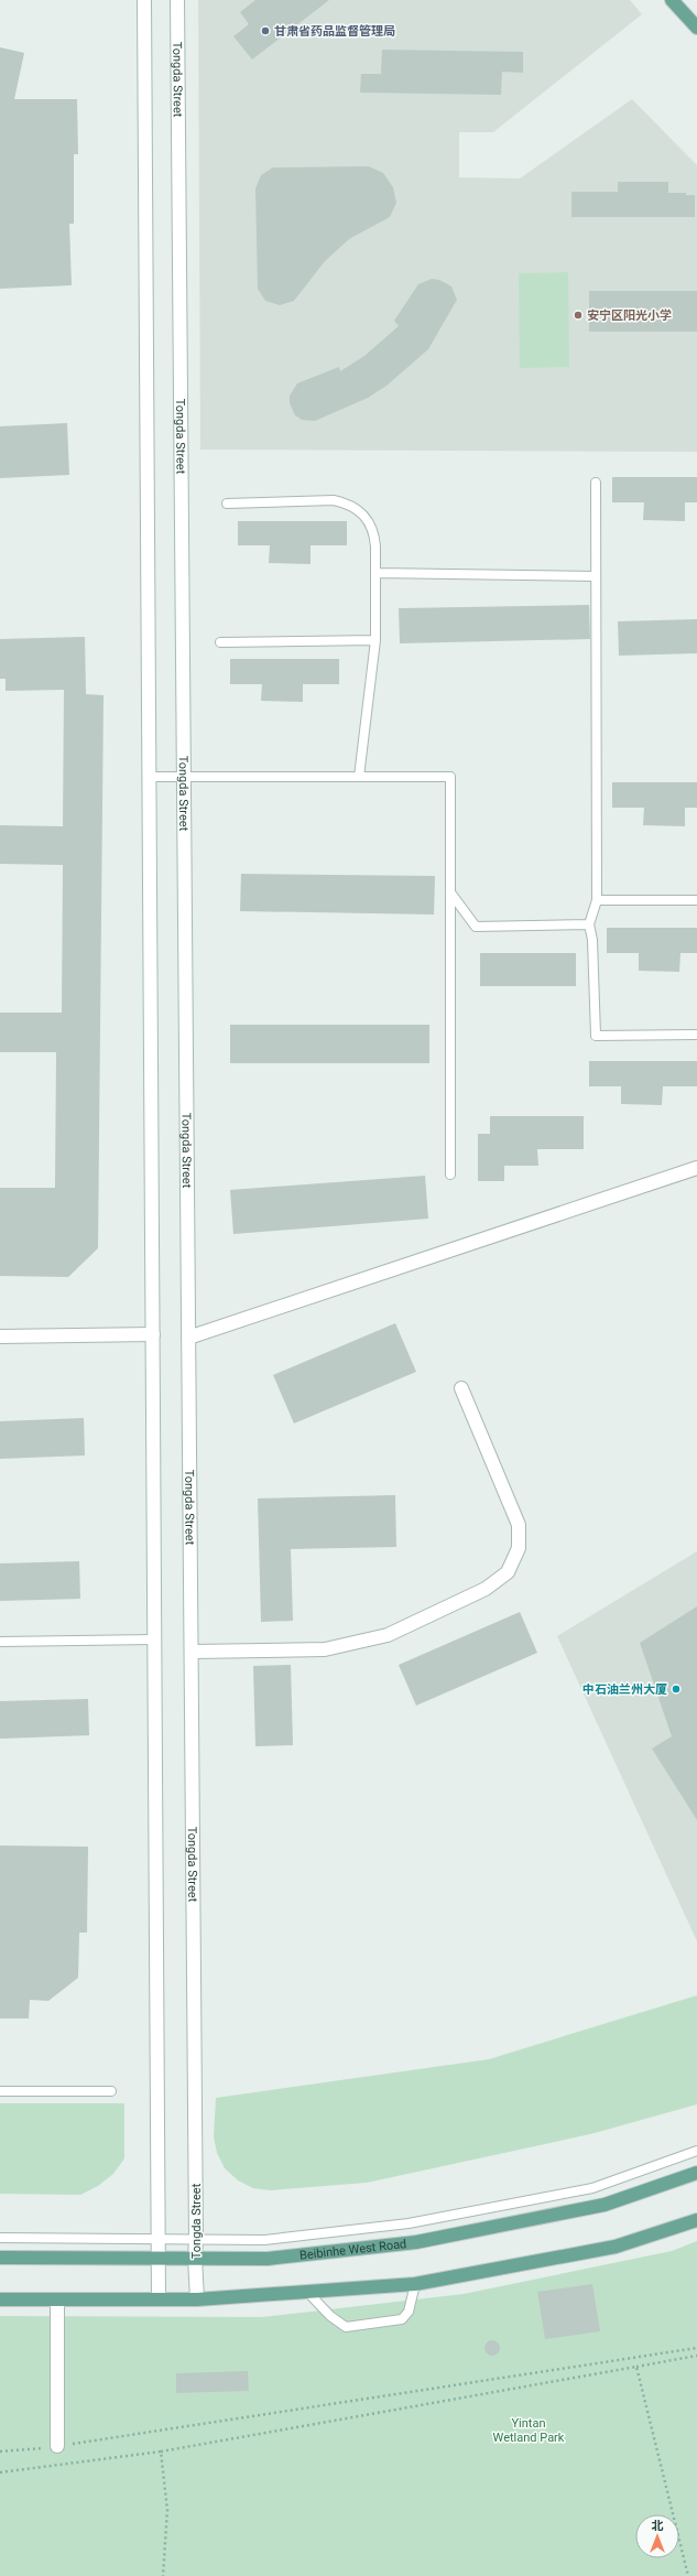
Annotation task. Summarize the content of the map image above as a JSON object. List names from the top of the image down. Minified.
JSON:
{"streets":{"main road":["Tongda Street","Beibinhe West Road"]},"crossings":[["Tongda Street","Beibinhe West Road"]],"parks":["Yintan Wetland Park"],"places":["甘肃省药品监督管理局","安宁区阳光小学","中石油兰州大厦"],"north":"top"}
